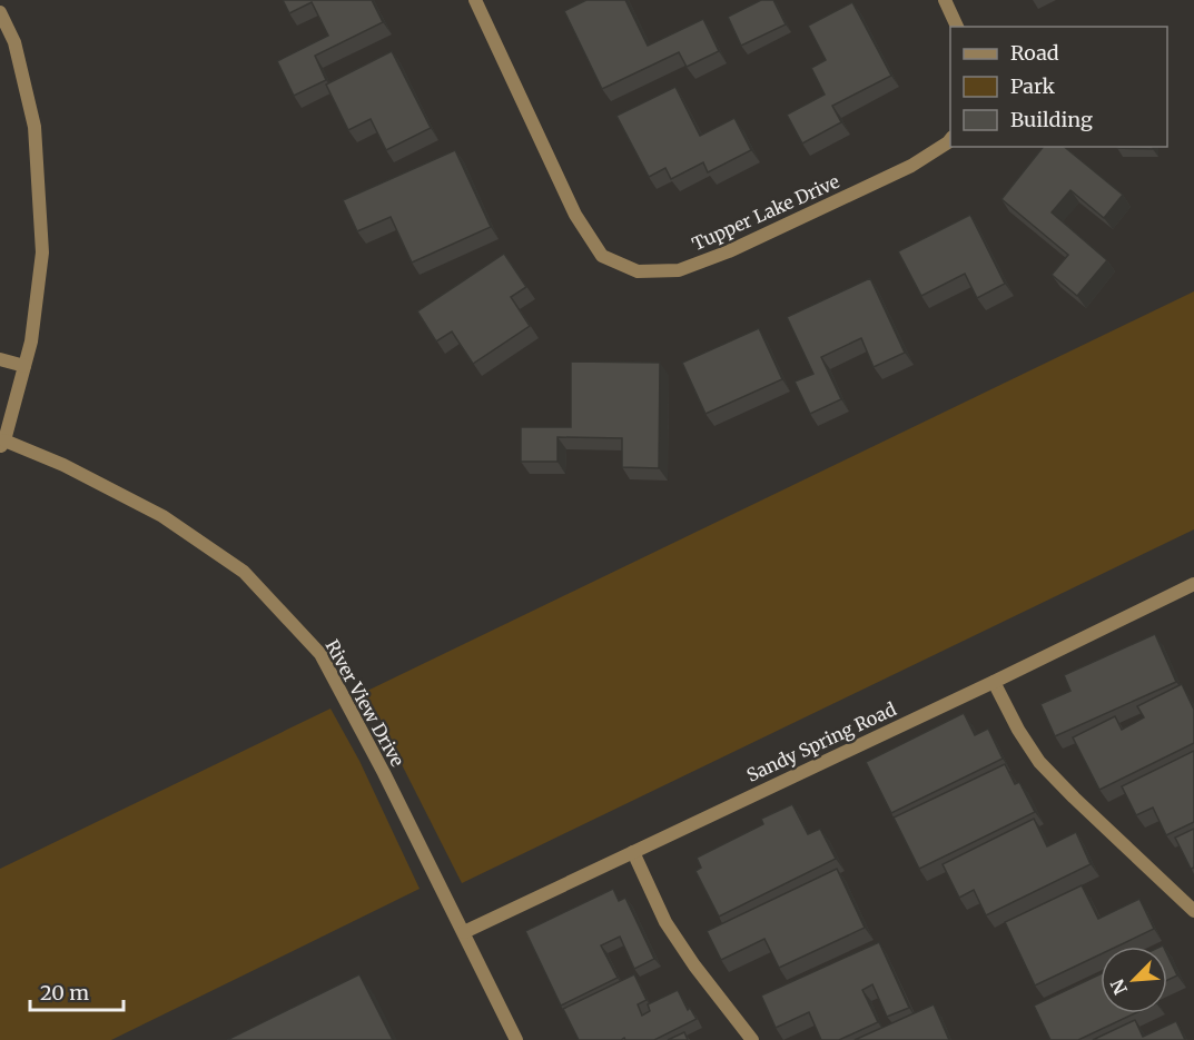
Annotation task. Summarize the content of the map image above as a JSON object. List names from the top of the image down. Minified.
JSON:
{"streets":{"street":["Tupper Lake Drive","River View Drive","Sandy Spring Road"]},"crossings":[["River View Drive","Sandy Spring Road"]],"legend":["Road","Park","Building"],"scale_bar":"20 m","north":"bottom left"}
